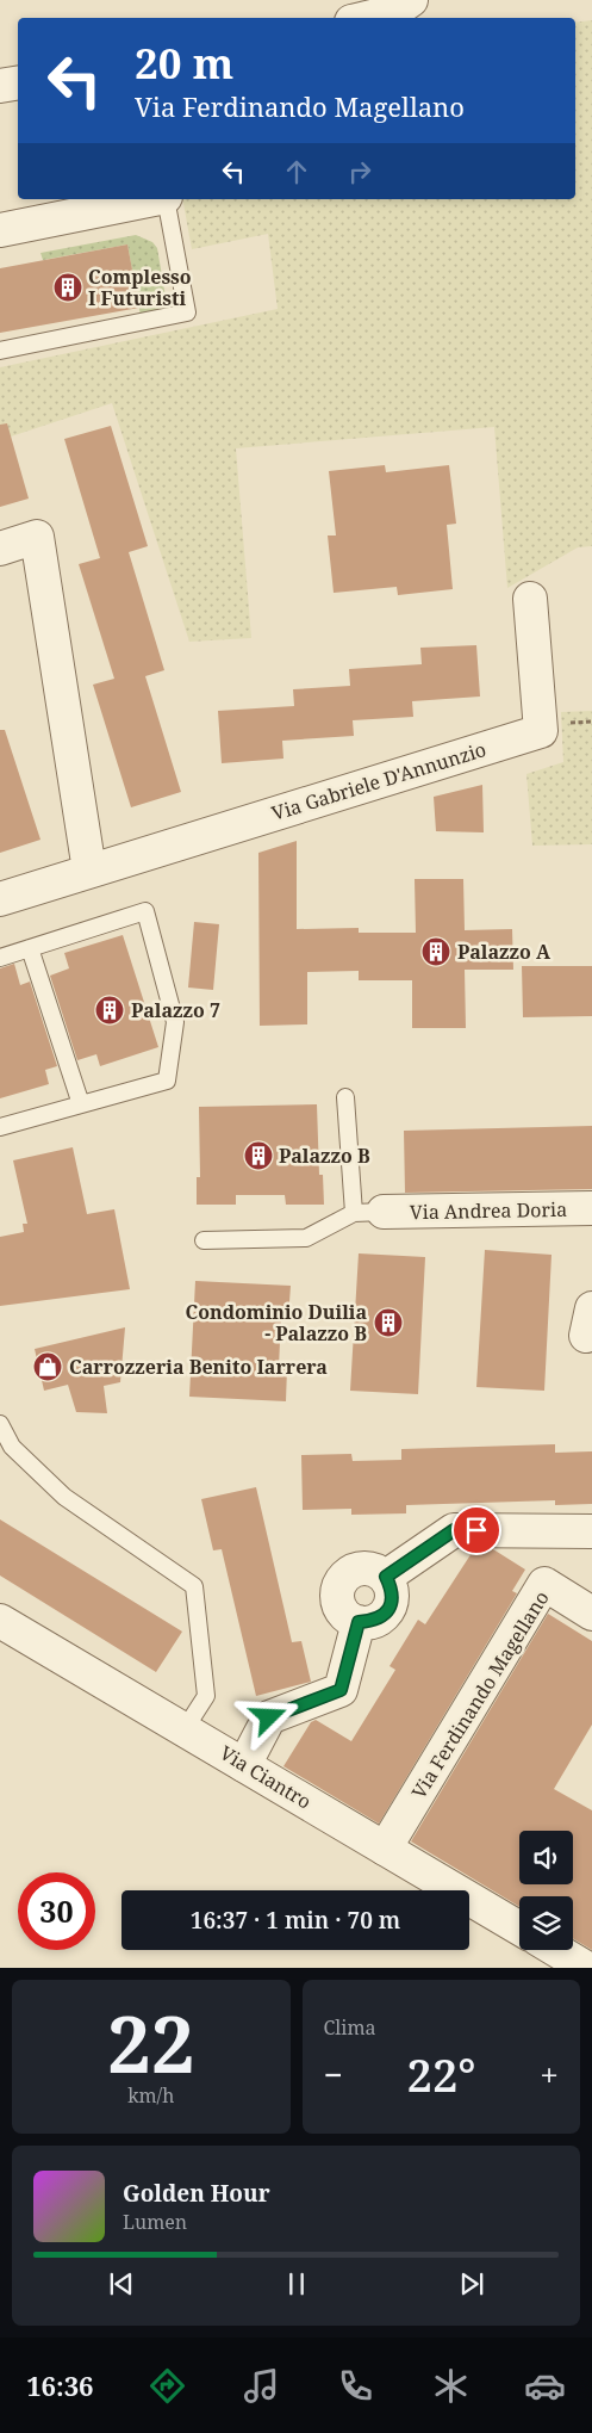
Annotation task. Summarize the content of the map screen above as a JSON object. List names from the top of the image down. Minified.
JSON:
{"streets":{"street":["Via Gabriele D'Annunzio","Via Andrea Doria","Via Ferdinando Magellano","Via Ciantro"]},"crossings":[["Via Ferdinando Magellano","Via Ciantro"]],"places":{"building":["Complesso I Futuristi","Palazzo A","Palazzo 7","Palazzo B","Condominio Duilia - Palazzo B"],"shop":["Carrozzeria Benito Iarrera"]},"page":{"turn":["20 m","Via Ferdinando Magellano"],"limit":"30","trip":"16:37 · 1 min · 70 m","tile":[["22","km/h"],"Clima"],"heat":["−","22°","+"],"song":["Golden Hour","Lumen"],"tabs":"16:36"}}
